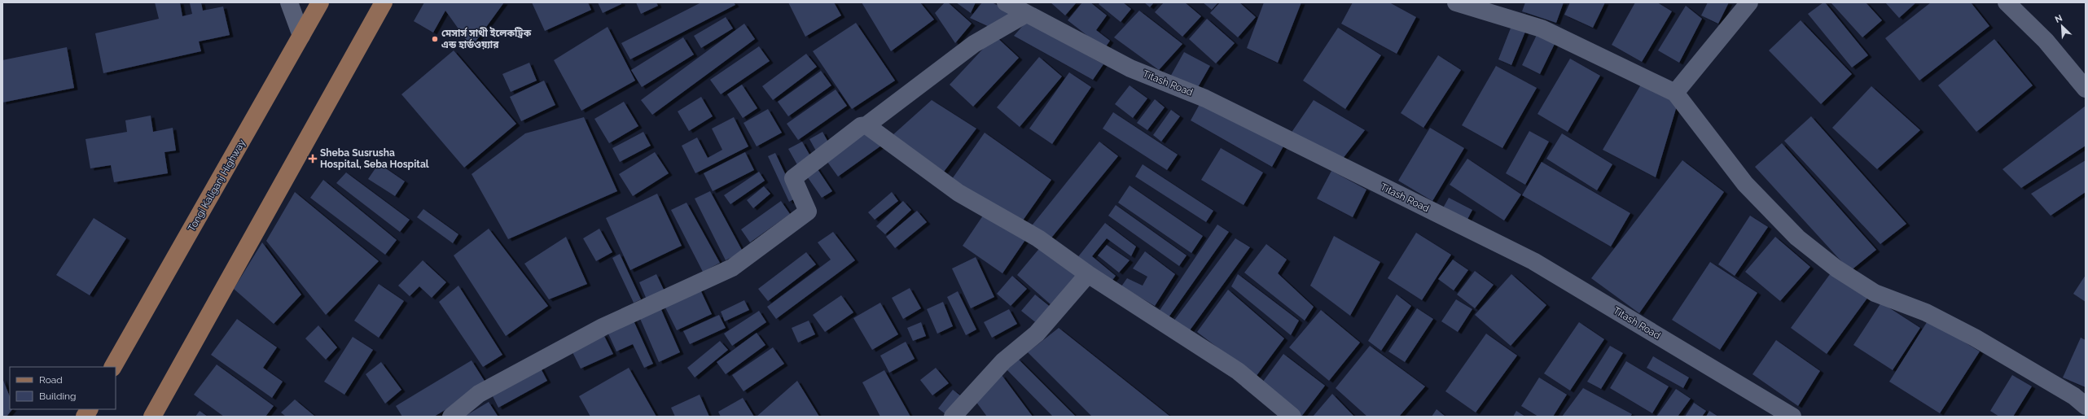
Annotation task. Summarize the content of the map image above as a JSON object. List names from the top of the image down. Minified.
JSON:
{"streets":{"main road":["Tongi Kaliganj Highway"],"street":["Titash Road"]},"places":{"other":["মেসার্স সাথী ইলেকট্রিক এন্ড হার্ডওয়্যার"],"health":["Sheba Susrusha Hospital, Seba Hospital"]},"legend":["Road","Building"],"north":"top left"}
